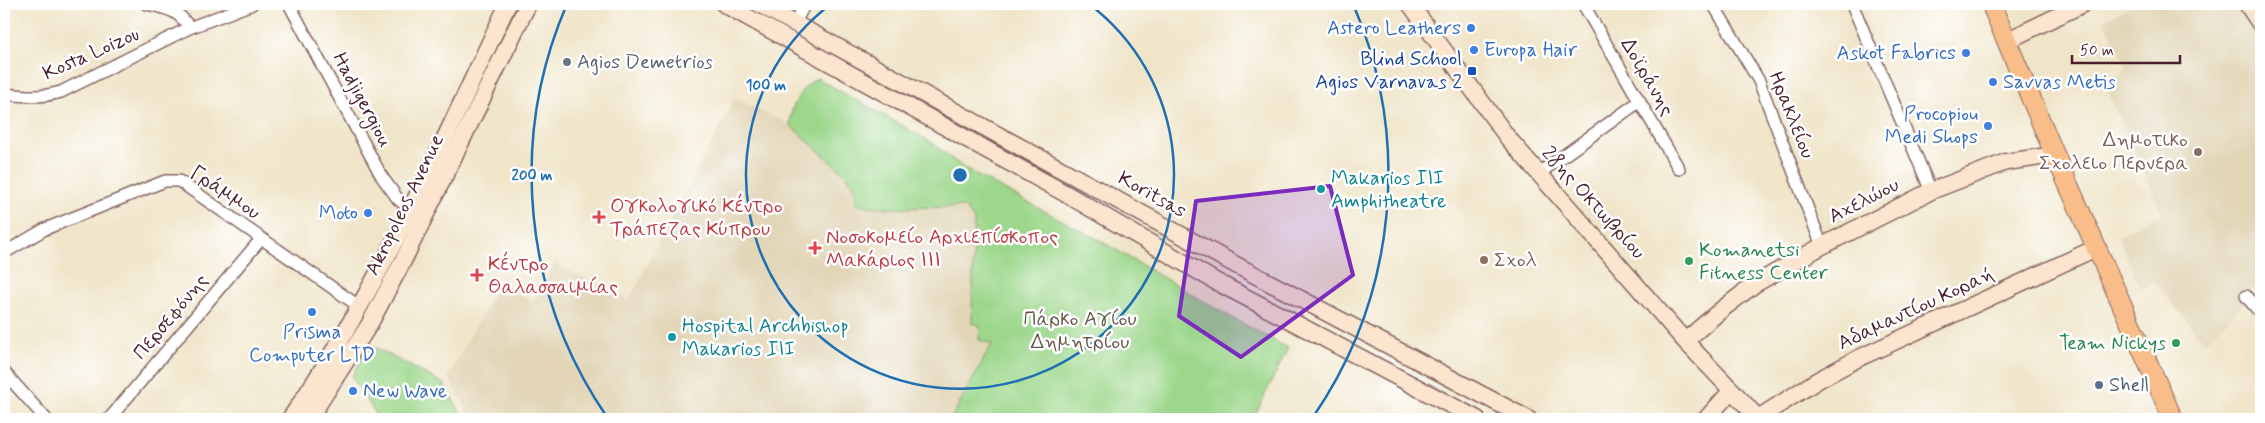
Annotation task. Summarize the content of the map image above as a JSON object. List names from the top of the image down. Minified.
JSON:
{"streets":{"street":["Kosta Loizou","Δοϊράνης","Hadjigergiou","Ηρακλείου","Γράμμου","Koritsas","Αχελώου","28ης Οκτωβρίου","Akropoleos Avenue","Αδαμαντίου Κοραή","Περσεφόνης"]},"crossings":[["Hadjigergiou","Akropoleos Avenue"],["Ηρακλείου","Αχελώου"],["Γράμμου","Akropoleos Avenue"],["Γράμμου","Περσεφόνης"],["Αχελώου","28ης Οκτωβρίου"],["28ης Οκτωβρίου","Αδαμαντίου Κοραή"]],"parks":["Πάρκο Αγίου Δημητρίου"],"places":{"other":["Astero Leathers","Europa Hair","Askot Fabrics","Agios Demetrios","Savvas Metis","Procopiou Medi Shops","Δημοτικο Σχολειο Περνερα","Makarios III Amphitheatre","Moto","Σχολ","Komanetsi Fitness Center","Prisma Computer LTD","Hospital Archbishop Makarios III","Team Nickys","Shell","New Wave"],"transit":["Blind School Agios Varnavas 2"],"health":["Ογκολογικό Κέντρο Τράπεζας Κύπρου","Νοσοκομείο Αρχιεπίσκοπος Μακάριος ΙΙΙ","Κέντρο Θαλασσαιμίας"]},"scale_bar":"50 m","rings":["100 m","200 m"]}
